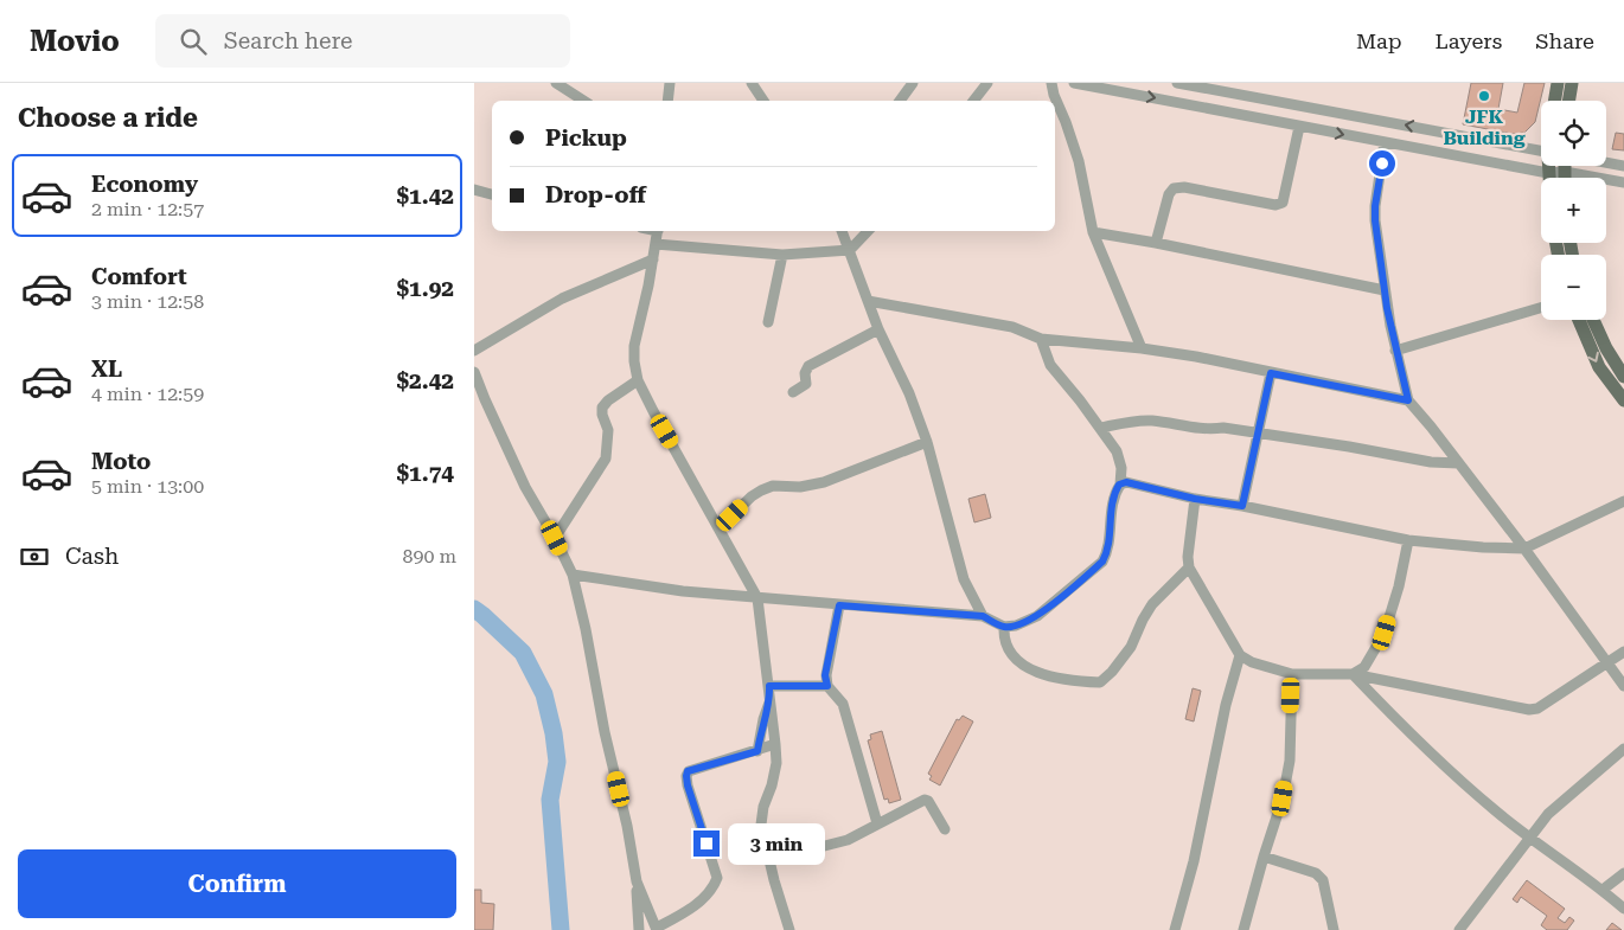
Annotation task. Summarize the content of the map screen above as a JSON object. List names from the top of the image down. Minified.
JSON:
{"places":["JFK Building"],"page":{"header":"Movio","search":"Search here","nav":["Map","Layers","Share"],"heading":"Choose a ride","map_buttons":["+","−"],"banner":["Pickup","Drop-off"],"list":[{"name":"Economy","note":"2 min · 12:57","value":"$1.42"},{"name":"Comfort","note":"3 min · 12:58","value":"$1.92"},{"name":"XL","note":"4 min · 12:59","value":"$2.42"},{"name":"Moto","note":"5 min · 13:00","value":"$1.74"}],"pay":["Cash","890 m"],"bubble":"3 min","buttons":"Confirm"}}
